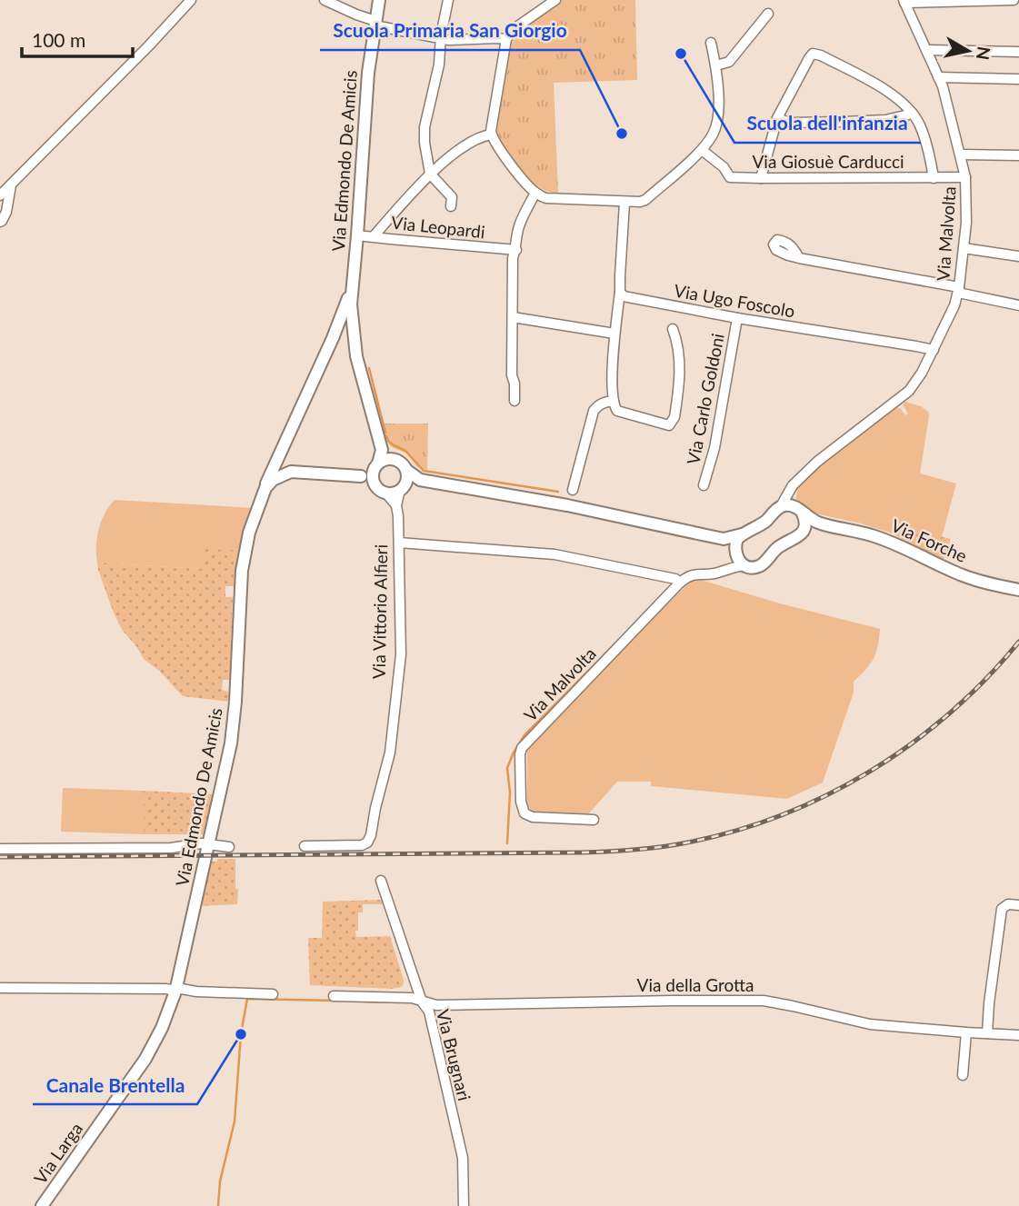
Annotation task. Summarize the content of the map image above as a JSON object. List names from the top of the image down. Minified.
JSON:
{"streets":{"street":["Via Edmondo De Amicis","Via Giosuè Carducci","Via Leopardi","Via Malvolta","Via Ugo Foscolo","Via Carlo Goldoni","Via Forche","Via Vittorio Alfieri","Via della Grotta","Via Brugnari","Via Larga"]},"crossings":[["Via Edmondo De Amicis","Via Leopardi"],["Via Edmondo De Amicis","Via Larga"],["Via Giosuè Carducci","Via Malvolta"],["Via Malvolta","Via Ugo Foscolo"],["Via Malvolta","Via Forche"],["Via Ugo Foscolo","Via Carlo Goldoni"],["Via della Grotta","Via Brugnari"]],"places":["Scuola dell'infanzia","Scuola Primaria San Giorgio","Canale Brentella"],"scale_bar":"100 m","north":"right"}
